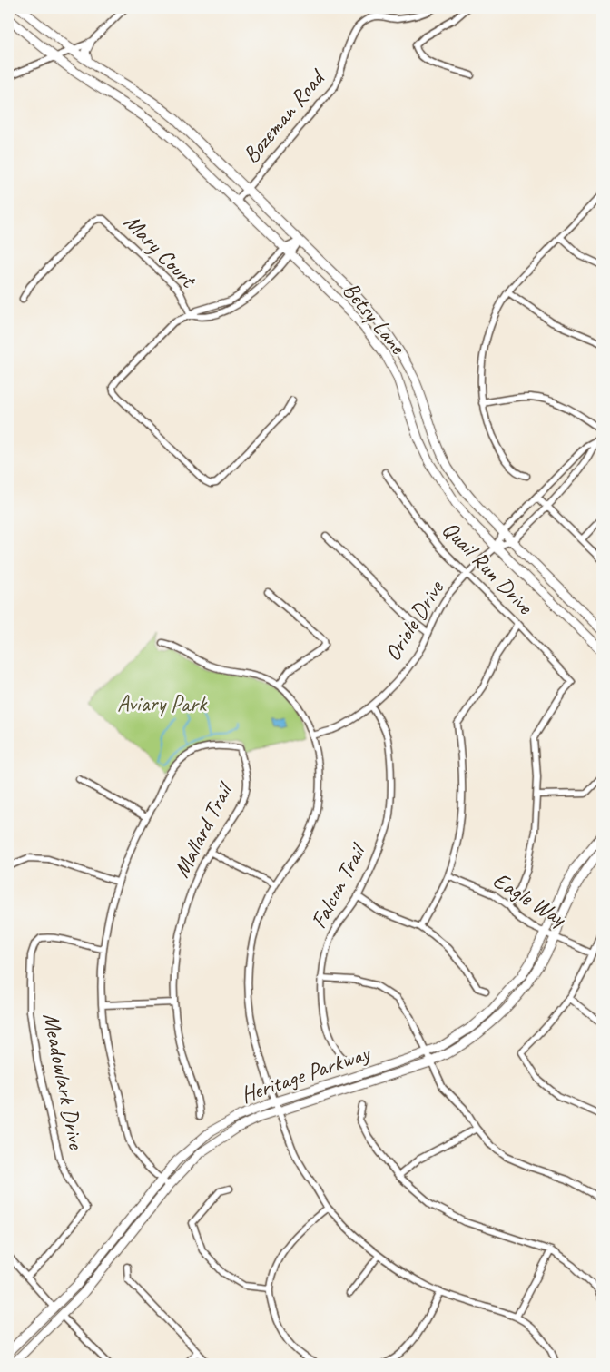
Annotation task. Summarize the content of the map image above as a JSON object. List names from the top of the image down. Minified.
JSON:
{"streets":{"main road":["Betsy Lane","Heritage Parkway"],"street":["Bozeman Road","Mary Court","Quail Run Drive","Oriole Drive","Mallard Trail","Falcon Trail","Eagle Way","Meadowlark Drive"]},"crossings":[["Bozeman Road","Betsy Lane"],["Betsy Lane","Oriole Drive"],["Quail Run Drive","Oriole Drive"],["Oriole Drive","Falcon Trail"],["Eagle Way","Heritage Parkway"]],"parks":["Aviary Park"]}
